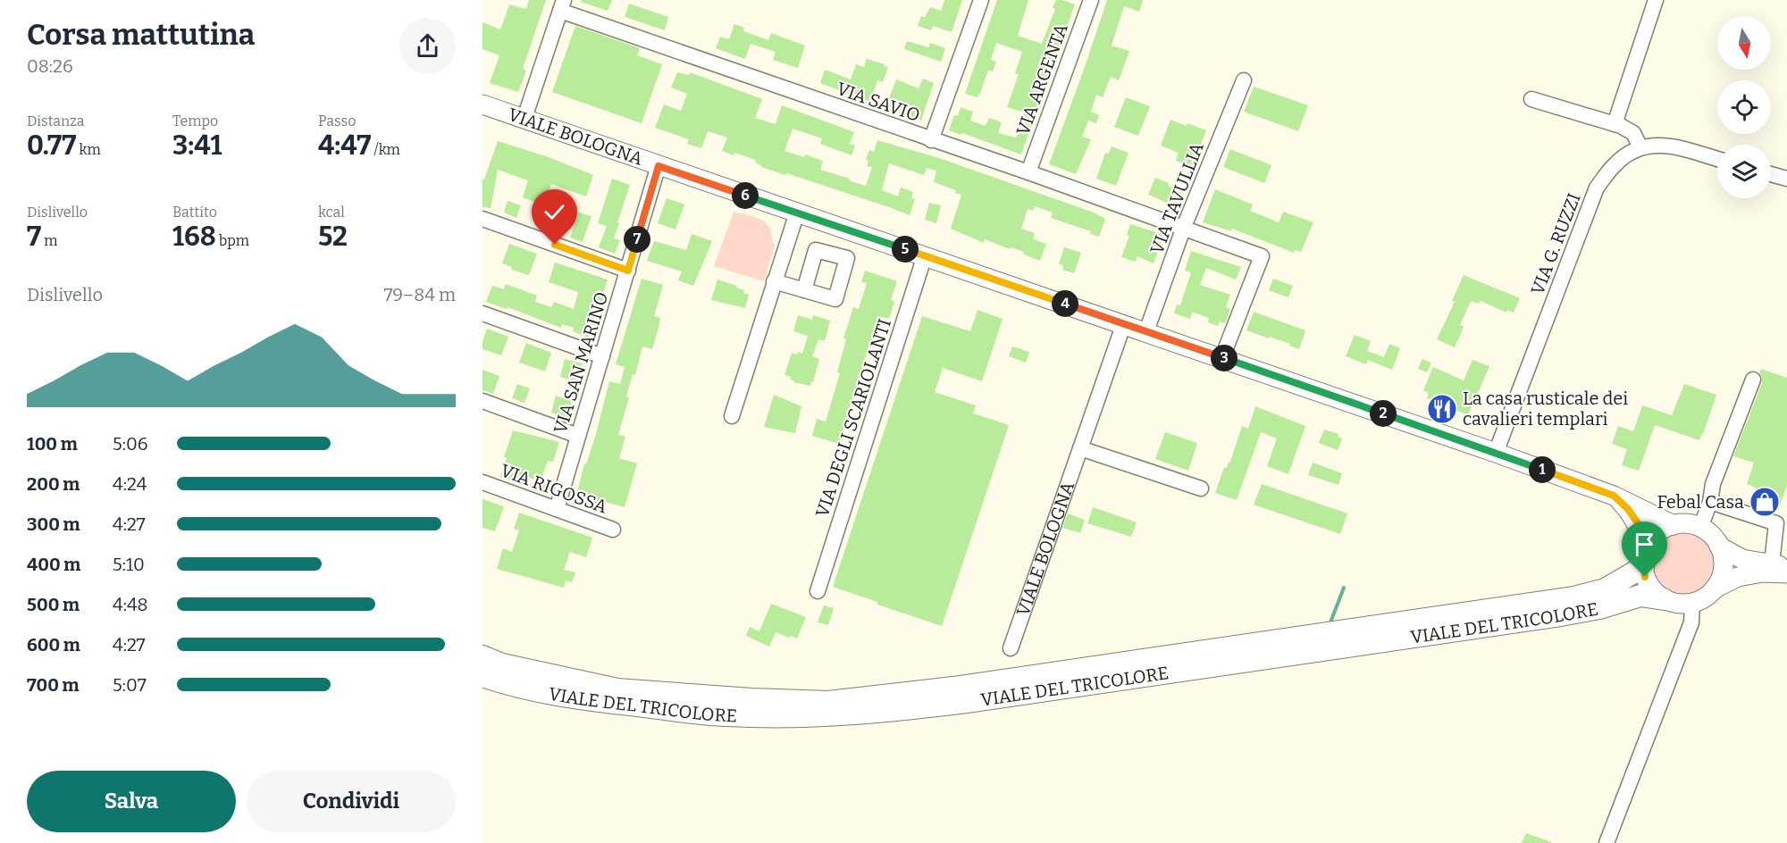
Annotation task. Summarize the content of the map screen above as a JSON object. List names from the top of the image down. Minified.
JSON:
{"streets":{"highway":["VIALE DEL TRICOLORE"],"main road":["VIALE BOLOGNA"],"street":["VIA ARGENTA","VIA SAVIO","VIA TAVULLIA","VIA G. RUZZI","VIA SAN MARINO","VIA DEGLI SCARIOLANTI","VIA RIGOSSA"]},"crossings":[["VIA ARGENTA","VIA SAVIO"],["VIA SAVIO","VIALE BOLOGNA"],["VIA SAVIO","VIA TAVULLIA"],["VIALE BOLOGNA","VIA TAVULLIA"],["VIALE BOLOGNA","VIA G. RUZZI"],["VIALE BOLOGNA","VIA SAN MARINO"],["VIALE BOLOGNA","VIA DEGLI SCARIOLANTI"],["VIALE BOLOGNA","VIALE DEL TRICOLORE"],["VIA SAN MARINO","VIA RIGOSSA"]],"places":{"restaurant":["La casa rusticale dei cavalieri templari"],"shop":["Febal Casa"]},"north":"bottom","page":{"heading":["Corsa mattutina","08:26"],"stats":[["Distanza","0.77 km"],["Tempo","3:41"],["Passo","4:47 /km"],["Dislivello","7 m"],["Battito","168 bpm"],["kcal","52"]],"pins":["6","7","5","4","3","2","1"],"chart":["Dislivello","79–84 m"],"list":[{"name":"100 m","note":"5:06"},{"name":"200 m","note":"4:24"},{"name":"300 m","note":"4:27"},{"name":"400 m","note":"5:10"},{"name":"500 m","note":"4:48"},{"name":"600 m","note":"4:27"},{"name":"700 m","note":"5:07"}],"buttons":["Salva","Condividi"]}}
